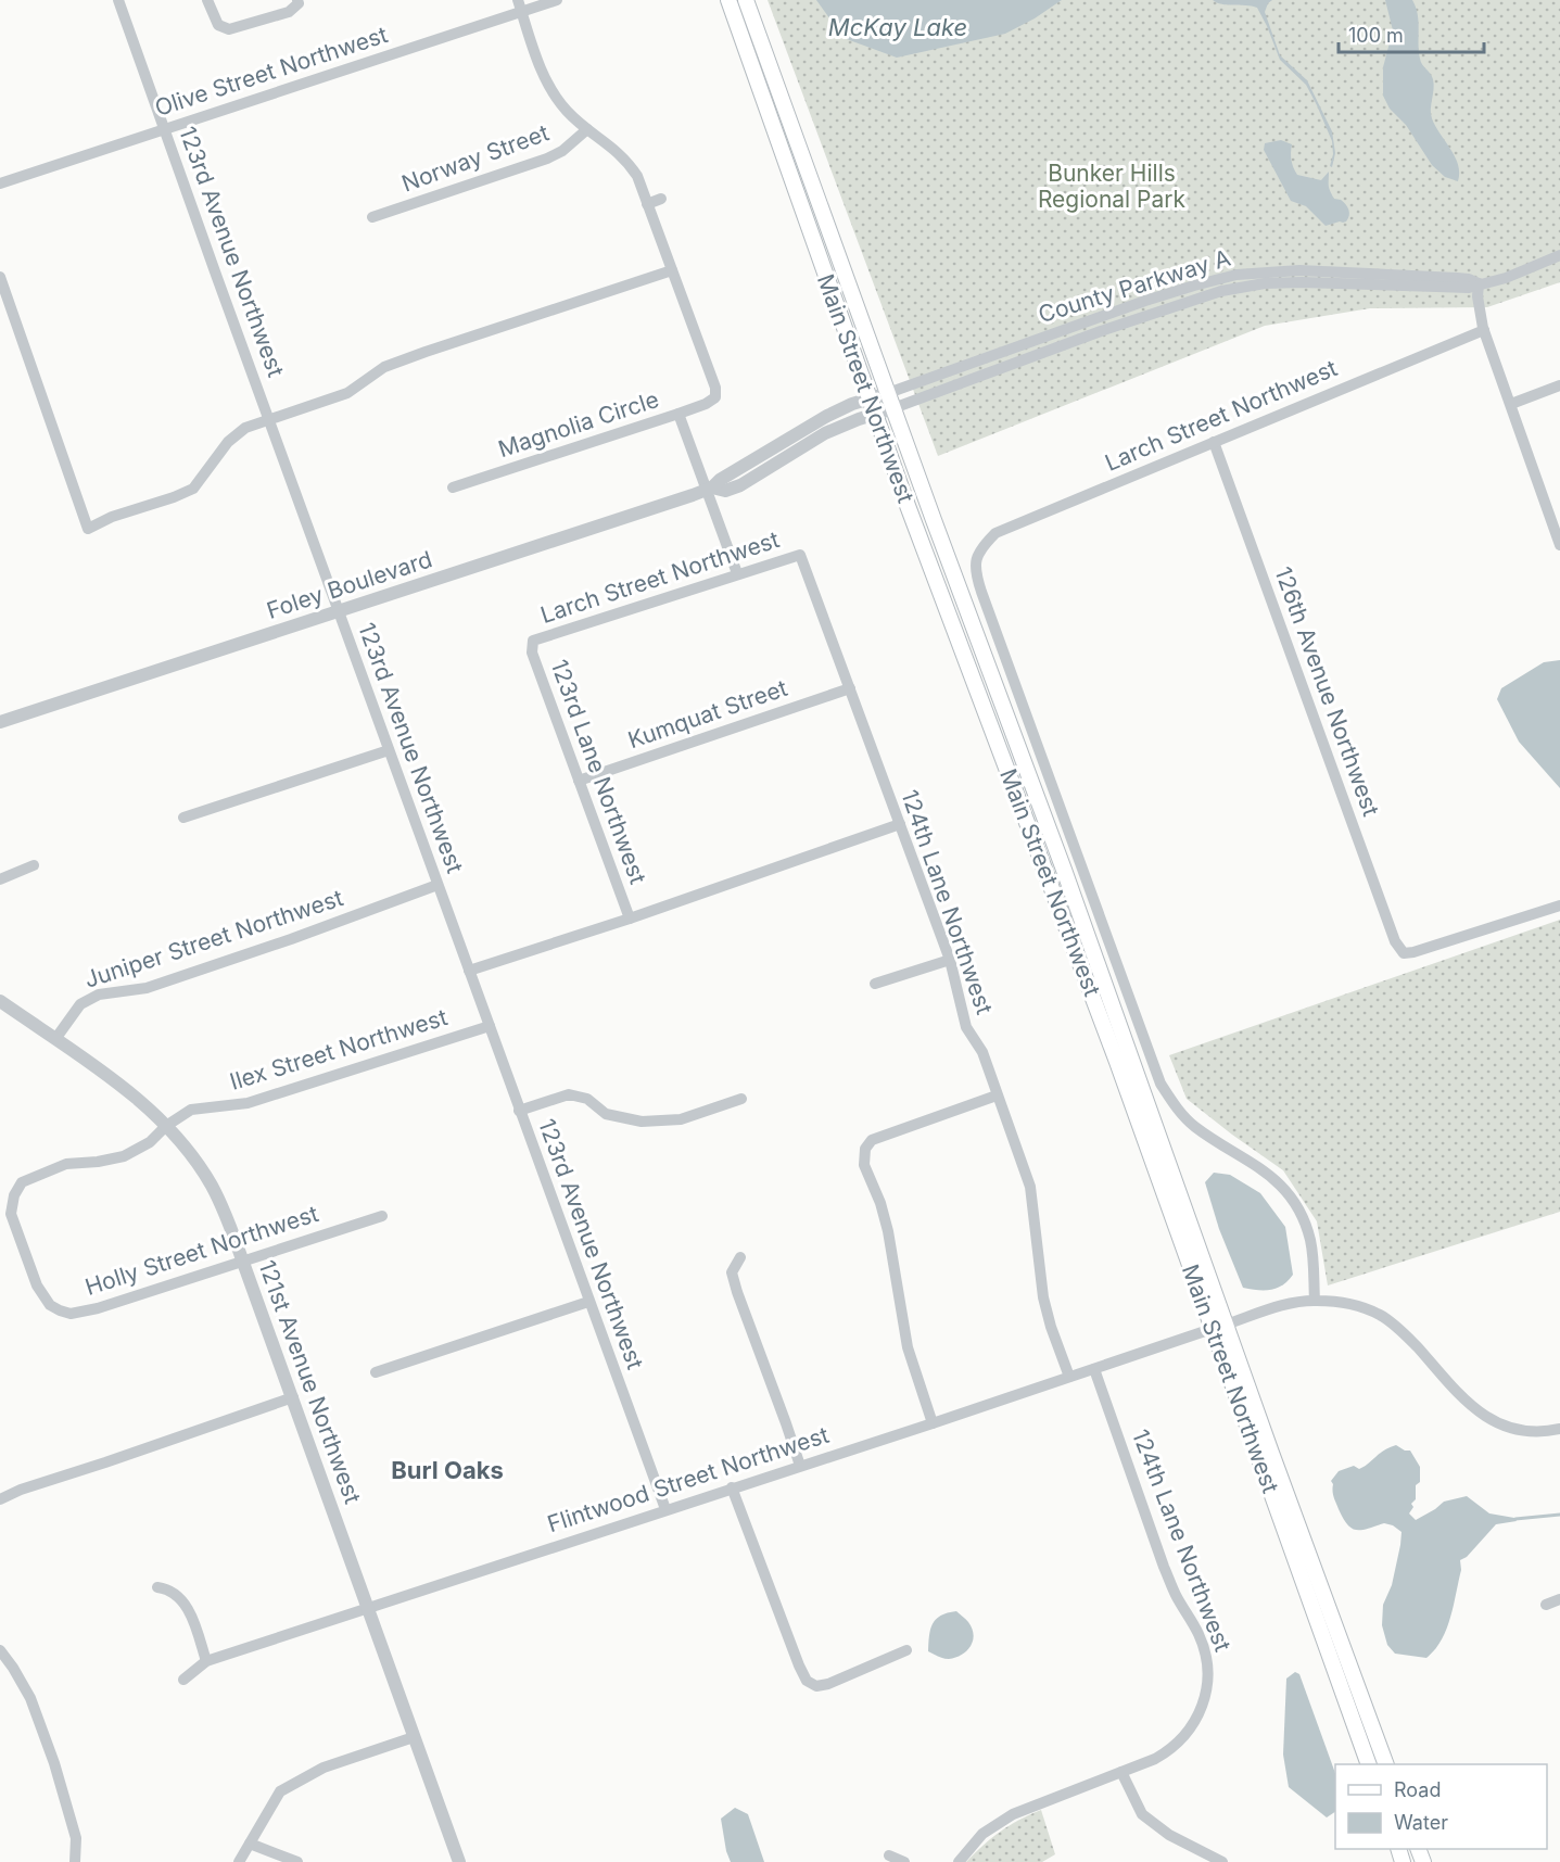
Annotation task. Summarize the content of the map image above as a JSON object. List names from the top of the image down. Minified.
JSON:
{"streets":{"main road":["Main Street Northwest"],"street":["Olive Street Northwest","Norway Street","123rd Avenue Northwest","County Parkway A","Larch Street Northwest","Magnolia Circle","Foley Boulevard","126th Avenue Northwest","Kumquat Street","123rd Lane Northwest","124th Lane Northwest","Juniper Street Northwest","Ilex Street Northwest","Holly Street Northwest","121st Avenue Northwest","Flintwood Street Northwest"]},"crossings":[["Olive Street Northwest","123rd Avenue Northwest"],["123rd Avenue Northwest","Foley Boulevard"],["123rd Avenue Northwest","Juniper Street Northwest"],["123rd Avenue Northwest","Ilex Street Northwest"],["123rd Avenue Northwest","Flintwood Street Northwest"],["County Parkway A","Main Street Northwest"],["County Parkway A","Foley Boulevard"],["Main Street Northwest","Foley Boulevard"],["Main Street Northwest","Flintwood Street Northwest"],["Larch Street Northwest","126th Avenue Northwest"],["Larch Street Northwest","123rd Lane Northwest"],["Larch Street Northwest","124th Lane Northwest"],["Larch Street Northwest","Flintwood Street Northwest"],["Kumquat Street","123rd Lane Northwest"],["Kumquat Street","124th Lane Northwest"],["124th Lane Northwest","Flintwood Street Northwest"],["Juniper Street Northwest","121st Avenue Northwest"],["Ilex Street Northwest","Holly Street Northwest"],["Ilex Street Northwest","121st Avenue Northwest"],["Holly Street Northwest","121st Avenue Northwest"],["121st Avenue Northwest","Flintwood Street Northwest"]],"districts":["Burl Oaks"],"water":["McKay Lake"],"parks":["Bunker Hills Regional Park"],"legend":["Road","Water"],"scale_bar":"100 m"}
